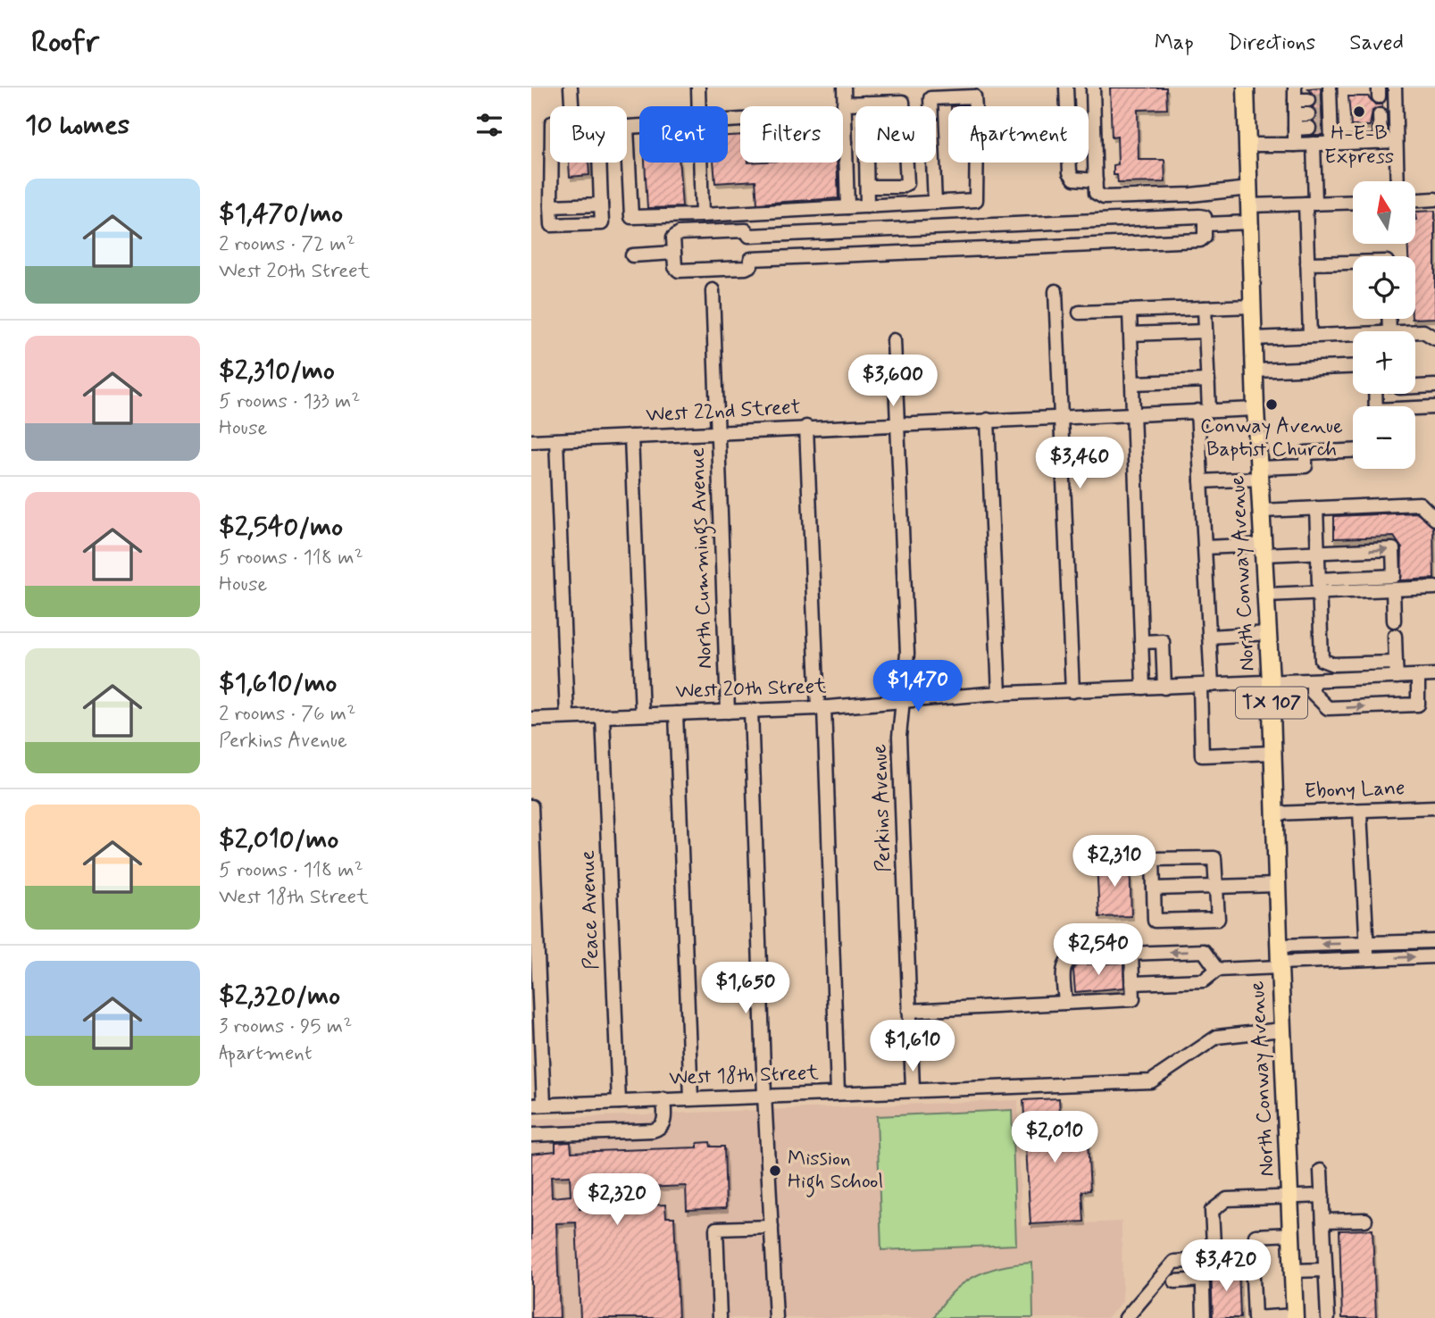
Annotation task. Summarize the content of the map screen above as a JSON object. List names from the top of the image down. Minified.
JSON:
{"streets":{"main road":["North Conway Avenue","TX 107"],"street":["West 22nd Street","North Cummings Avenue","West 20th Street","Ebony Lane","Perkins Avenue","Peace Avenue","West 18th Street"]},"crossings":[["West 22nd Street","North Cummings Avenue"],["West 22nd Street","North Conway Avenue"],["West 22nd Street","Perkins Avenue"],["North Cummings Avenue","West 20th Street"],["North Conway Avenue","West 20th Street"],["North Conway Avenue","Ebony Lane"],["North Conway Avenue","West 18th Street"],["West 20th Street","Perkins Avenue"],["West 20th Street","Peace Avenue"],["Perkins Avenue","West 18th Street"],["Peace Avenue","West 18th Street"]],"places":["H-E-B Express","Conway Avenue Baptist Church","Mission High School"],"north":"top","page":{"header":"Roofr","nav":["Map","Directions","Saved"],"heading":"10 homes","chip":["Buy","Rent","Filters","New","Apartment"],"list":[{"name":"$1,470/mo","note":"2 rooms · 72 m² · West 20th Street"},{"name":"$2,310/mo","note":"5 rooms · 133 m² · House"},{"name":"$2,540/mo","note":"5 rooms · 118 m² · House"},{"name":"$1,610/mo","note":"2 rooms · 76 m² · Perkins Avenue"},{"name":"$2,010/mo","note":"5 rooms · 118 m² · West 18th Street"},{"name":"$2,320/mo","note":"3 rooms · 95 m² · Apartment"}],"map_buttons":["+","−"],"price":["$3,600","$3,460","$1,470","$2,310","$2,540","$1,650","$1,610","$2,010","$2,320","$3,420"]}}
